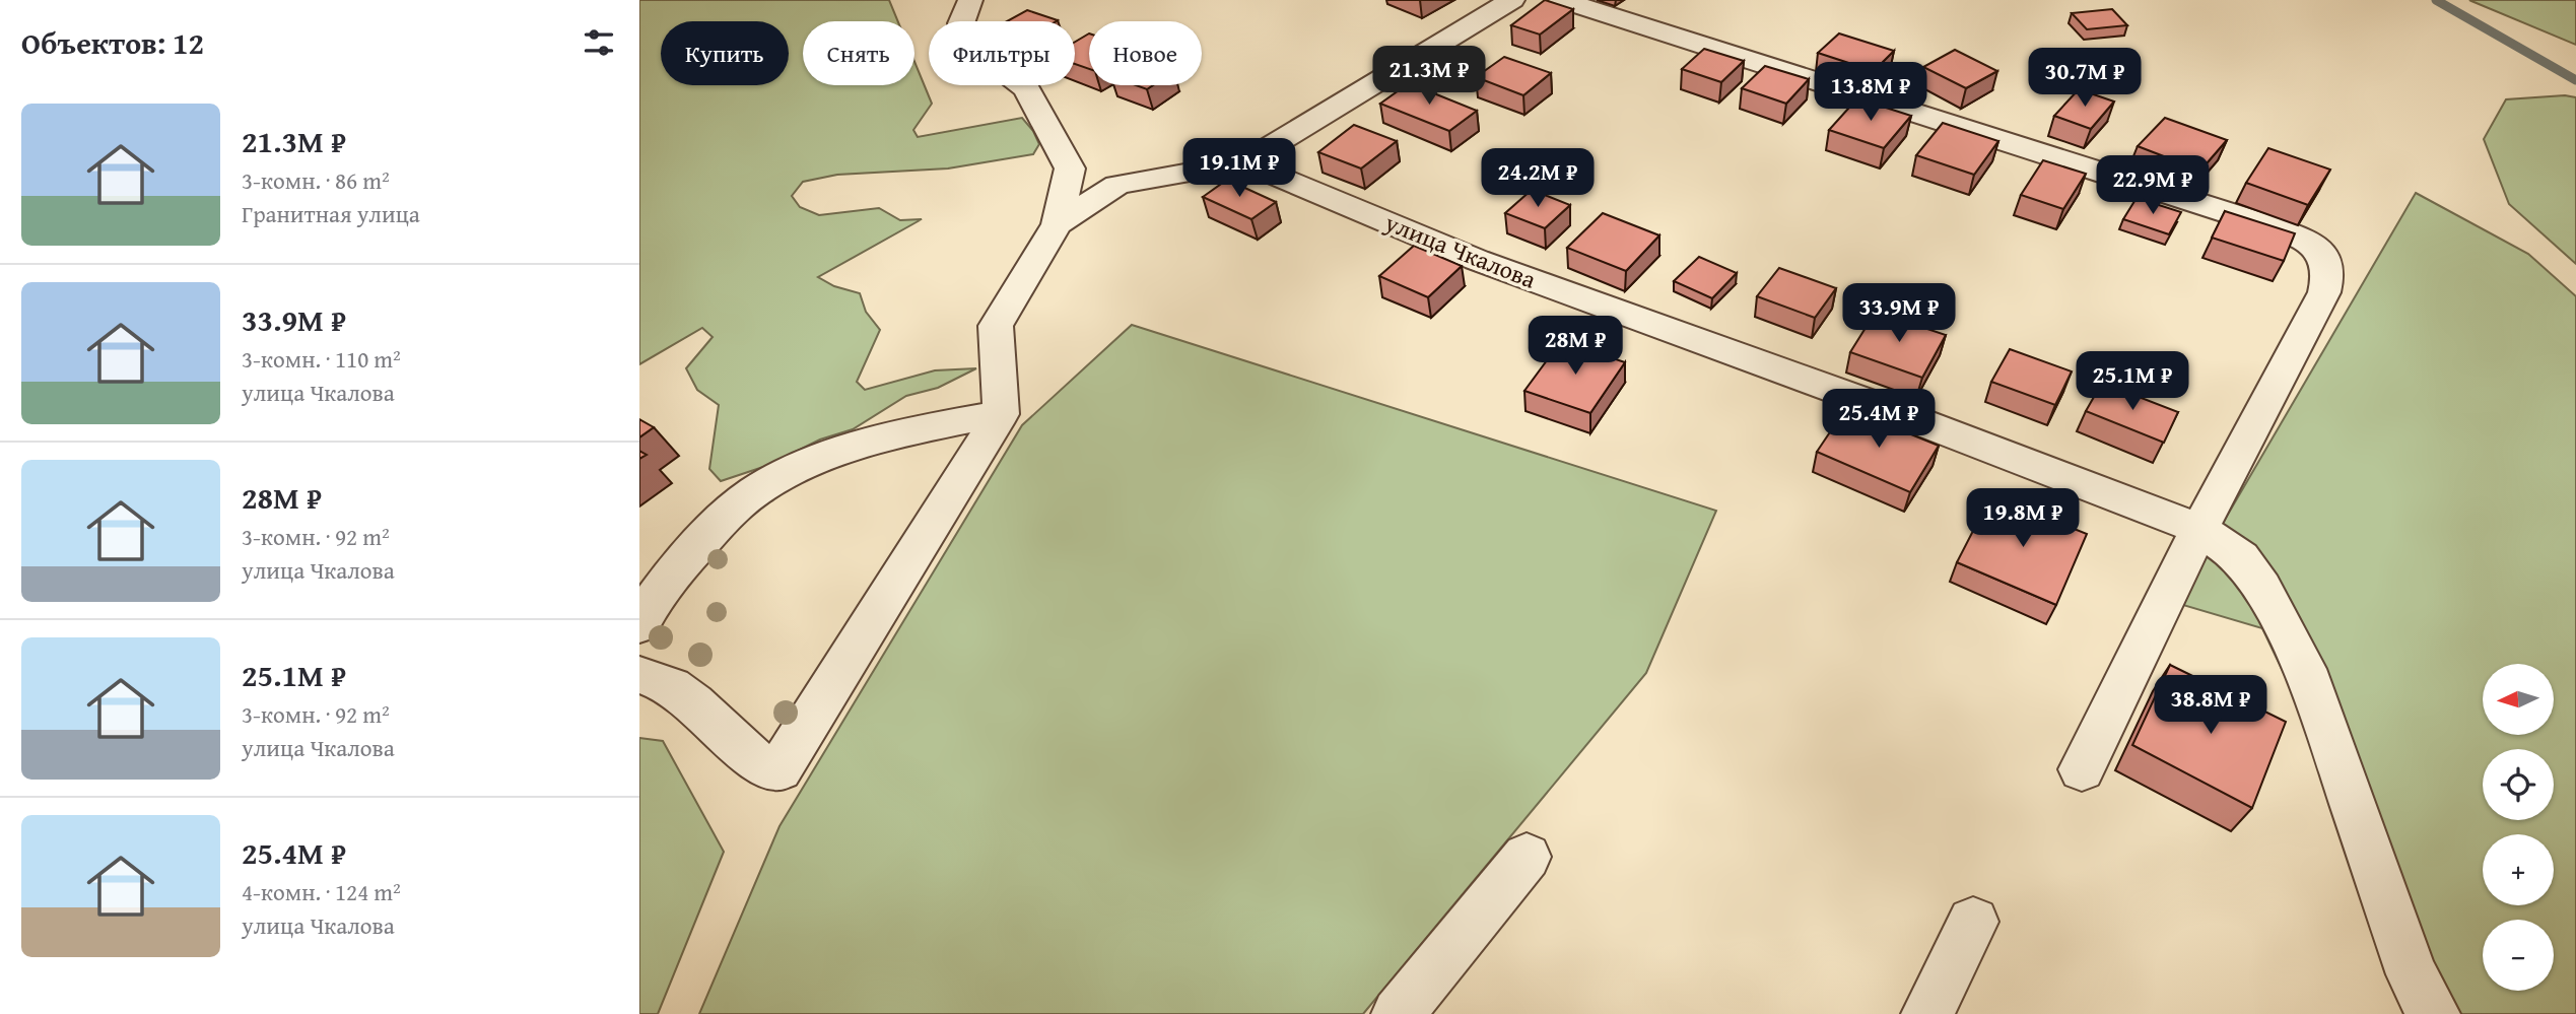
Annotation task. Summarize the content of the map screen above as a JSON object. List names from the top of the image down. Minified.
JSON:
{"streets":{"street":["улица Чкалова"]},"north":"left","page":{"heading":"Объектов: 12","chip":["Купить","Снять","Фильтры","Новое"],"price":["21.3M ₽","30.7M ₽","13.8M ₽","19.1M ₽","24.2M ₽","22.9M ₽","33.9M ₽","28M ₽","25.1M ₽","25.4M ₽","19.8M ₽","38.8M ₽"],"list":[{"name":"21.3M ₽","note":"3-комн. · 86 m² · Гранитная улица"},{"name":"33.9M ₽","note":"3-комн. · 110 m² · улица Чкалова"},{"name":"28M ₽","note":"3-комн. · 92 m² · улица Чкалова"},{"name":"25.1M ₽","note":"3-комн. · 92 m² · улица Чкалова"},{"name":"25.4M ₽","note":"4-комн. · 124 m² · улица Чкалова"}],"map_buttons":["+","−"]}}
